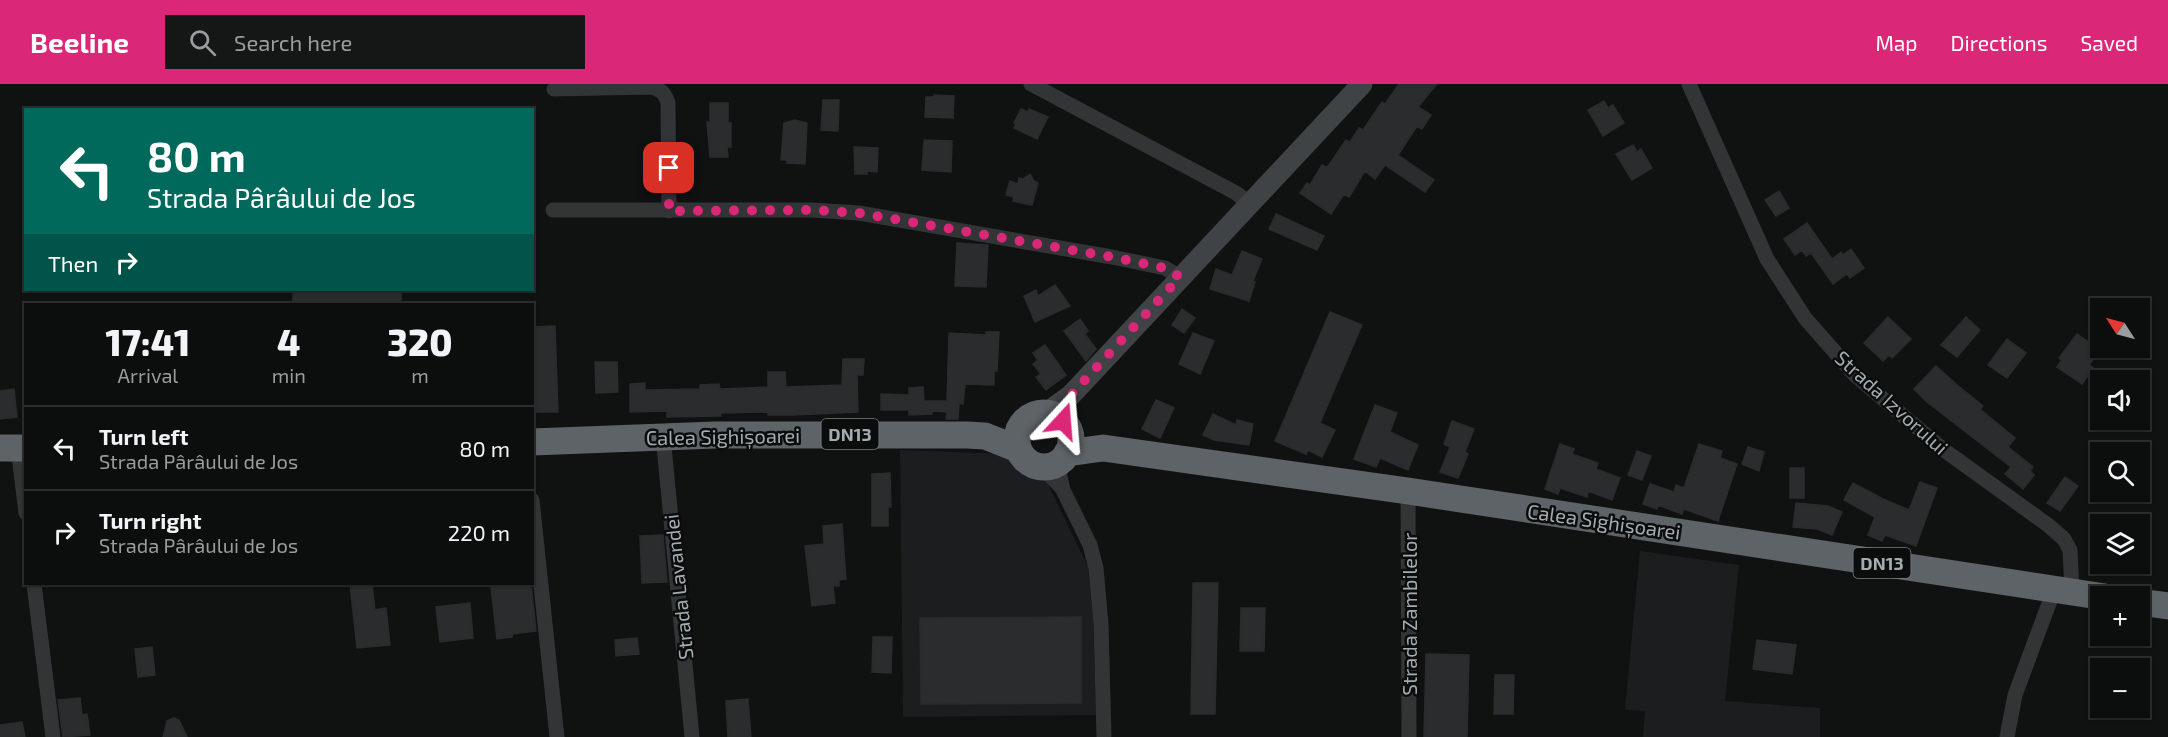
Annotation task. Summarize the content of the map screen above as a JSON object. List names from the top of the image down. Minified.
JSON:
{"streets":{"highway":["DN13","Calea Sighișoarei"],"street":["Strada Izvorului","Strada Lavandei","Strada Zambilelor"]},"crossings":[["Strada Izvorului","Calea Sighișoarei"],["DN13","Calea Sighișoarei"],["Calea Sighișoarei","Strada Lavandei"],["Calea Sighișoarei","Strada Zambilelor"]],"north":"top left","page":{"header":"Beeline","search":"Search here","nav":["Map","Directions","Saved"],"turn":["80 m","Strada Pârâului de Jos"],"then":"Then","map_buttons":["+","−"],"eta":["17:41","Arrival","4","min","320","m"],"list":[{"name":"Turn left","note":"Strada Pârâului de Jos","value":"80 m"},{"name":"Turn right","note":"Strada Pârâului de Jos","value":"220 m"}]}}
